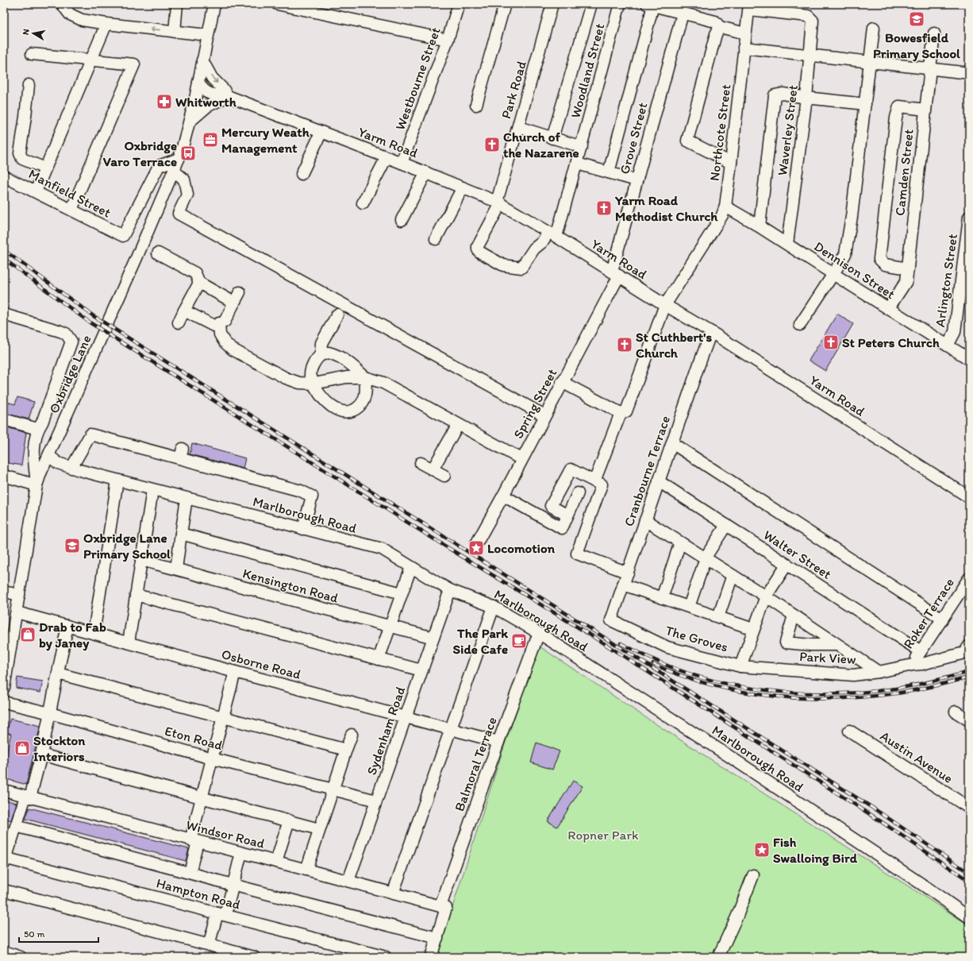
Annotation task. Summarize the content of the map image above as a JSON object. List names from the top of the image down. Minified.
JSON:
{"streets":{"street":["Woodland Street","Westbourne Street","Park Road","Waverley Street","Northcote Street","Grove Street","Yarm Road","Camden Street","Manfield Street","Dennison Street","Arlington Street","Oxbridge Lane","Spring Street","Cranbourne Terrace","Marlborough Road","Walter Street","Kensington Road","Roker Terrace","The Groves","Park View","Osborne Road","Sydenham Road","Eton Road","Austin Avenue","Balmoral Terrace","Windsor Road","Hampton Road"]},"crossings":[["Woodland Street","Park Road"],["Woodland Street","Yarm Road"],["Westbourne Street","Yarm Road"],["Park Road","Yarm Road"],["Waverley Street","Northcote Street"],["Waverley Street","Dennison Street"],["Northcote Street","Yarm Road"],["Northcote Street","Dennison Street"],["Grove Street","Yarm Road"],["Grove Street","Spring Street"],["Yarm Road","Oxbridge Lane"],["Yarm Road","Spring Street"],["Yarm Road","Cranbourne Terrace"],["Camden Street","Dennison Street"],["Manfield Street","Oxbridge Lane"],["Dennison Street","Arlington Street"],["Oxbridge Lane","Marlborough Road"],["Oxbridge Lane","Osborne Road"],["Cranbourne Terrace","Walter Street"],["Cranbourne Terrace","The Groves"],["Marlborough Road","Sydenham Road"],["Marlborough Road","Balmoral Terrace"],["Walter Street","Roker Terrace"],["Kensington Road","Sydenham Road"],["Roker Terrace","Park View"],["The Groves","Park View"],["Osborne Road","Sydenham Road"],["Osborne Road","Balmoral Terrace"],["Sydenham Road","Eton Road"],["Sydenham Road","Windsor Road"],["Balmoral Terrace","Windsor Road"]],"parks":["Ropner Park"],"places":{"school or university":["Bowesfield Primary School","Oxbridge Lane Primary School"],"pharmacy":["Whitworth"],"office":["Mercury Weath Management"],"church":["Church of the Nazarene","Yarm Road Methodist Church","St Peters Church","St Cuthbert's Church"],"bus stop":["Oxbridge Varo Terrace"],"place":["Locomotion","Fish Swalloing Bird"],"shop":["Drab to Fab by Janey","Stockton Interiors"],"cafe":["The Park Side Cafe"]},"scale_bar":"50 m","north":"left"}
